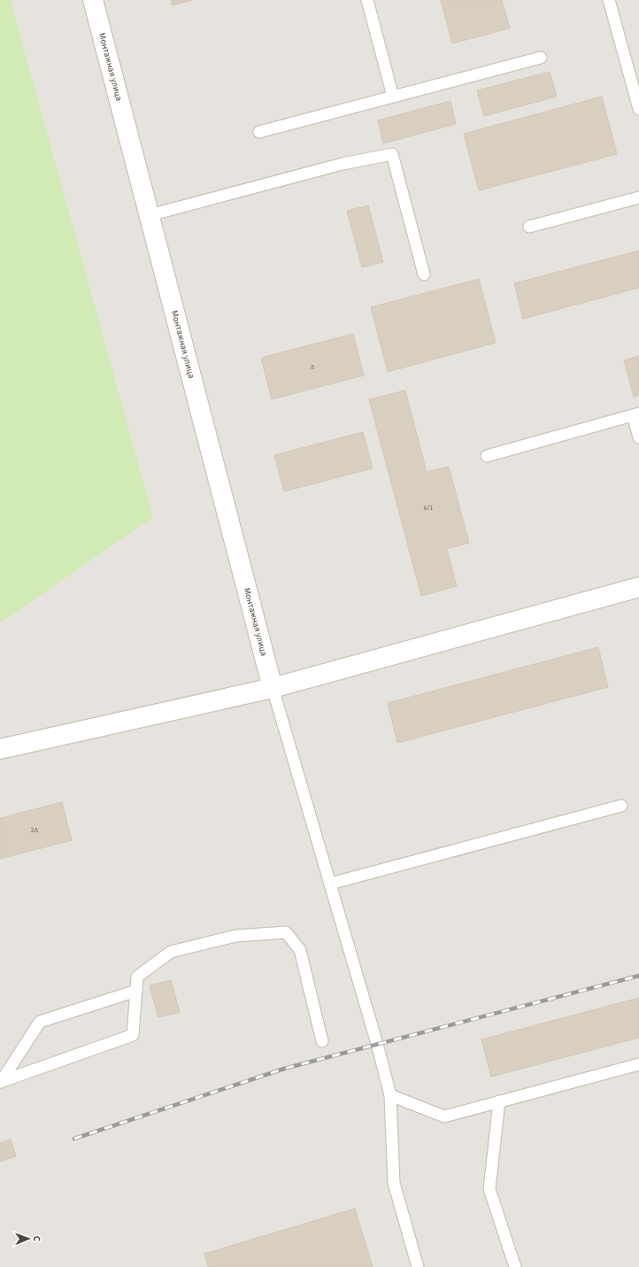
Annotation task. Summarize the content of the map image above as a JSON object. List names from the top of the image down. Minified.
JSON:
{"streets":{"street":["Монтажная улица"]},"house_numbers":["8","6/1","2А"],"north":"right"}
